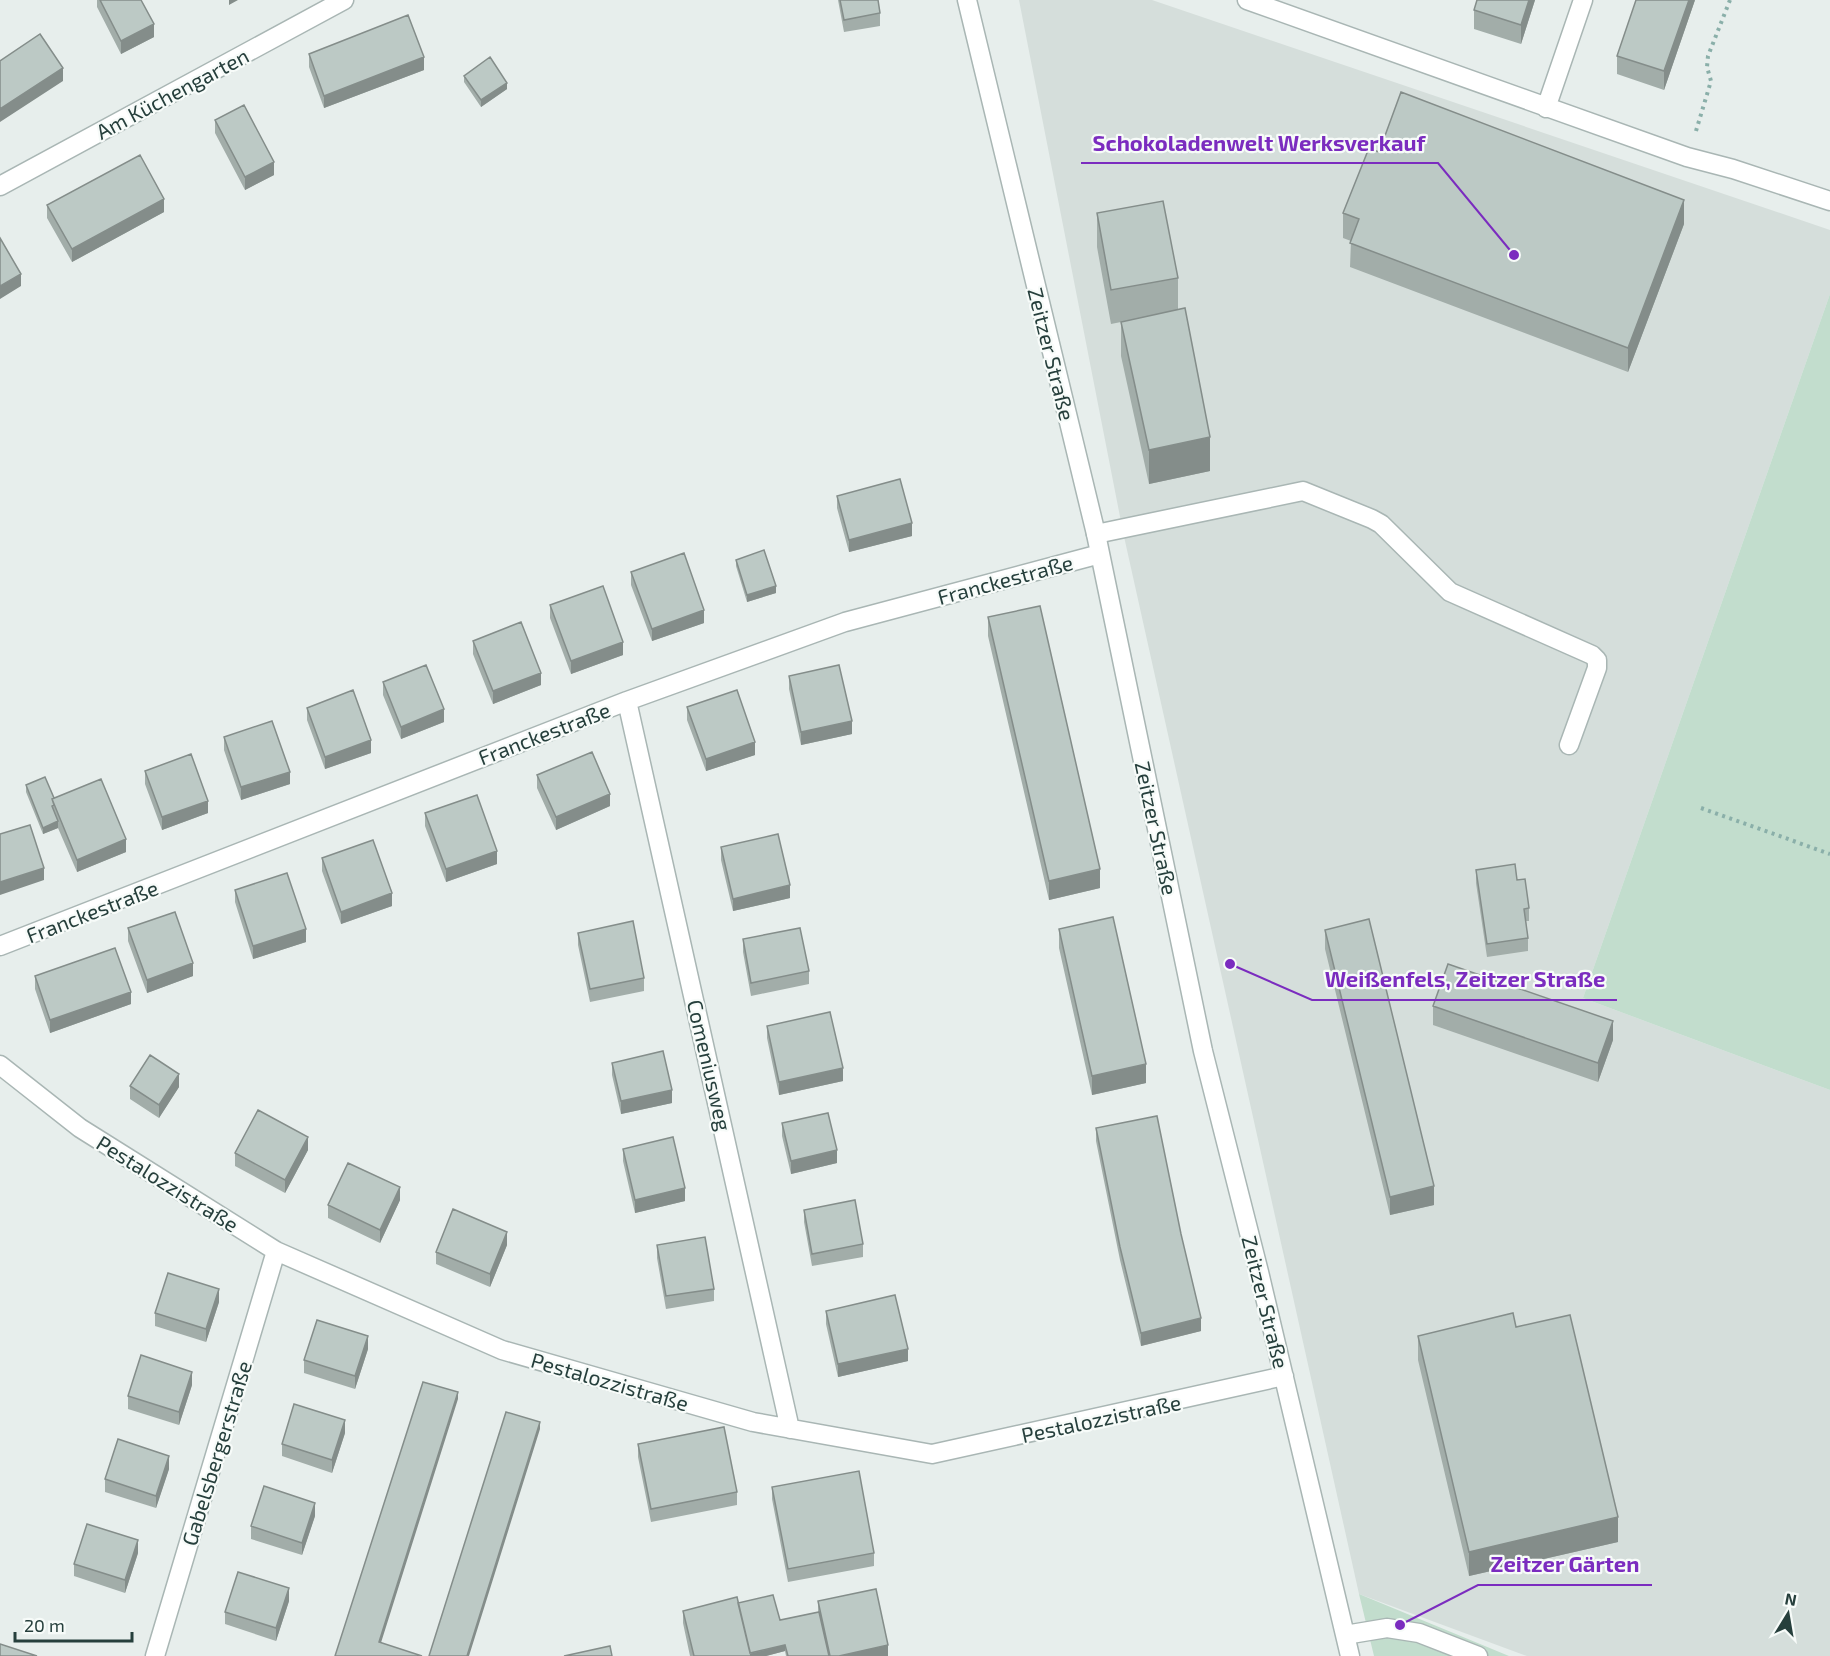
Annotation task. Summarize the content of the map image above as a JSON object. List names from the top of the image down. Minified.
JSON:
{"streets":{"street":["Am Küchengarten","Zeitzer Straße","Franckestraße","Comeniusweg","Pestalozzistraße","Gabelsbergerstraße"]},"crossings":[["Zeitzer Straße","Franckestraße"],["Zeitzer Straße","Pestalozzistraße"],["Franckestraße","Comeniusweg"],["Comeniusweg","Pestalozzistraße"],["Pestalozzistraße","Gabelsbergerstraße"]],"places":["Schokoladenwelt Werksverkauf","Weißenfels, Zeitzer Straße","Zeitzer Gärten"],"scale_bar":"20 m","north":"top"}
